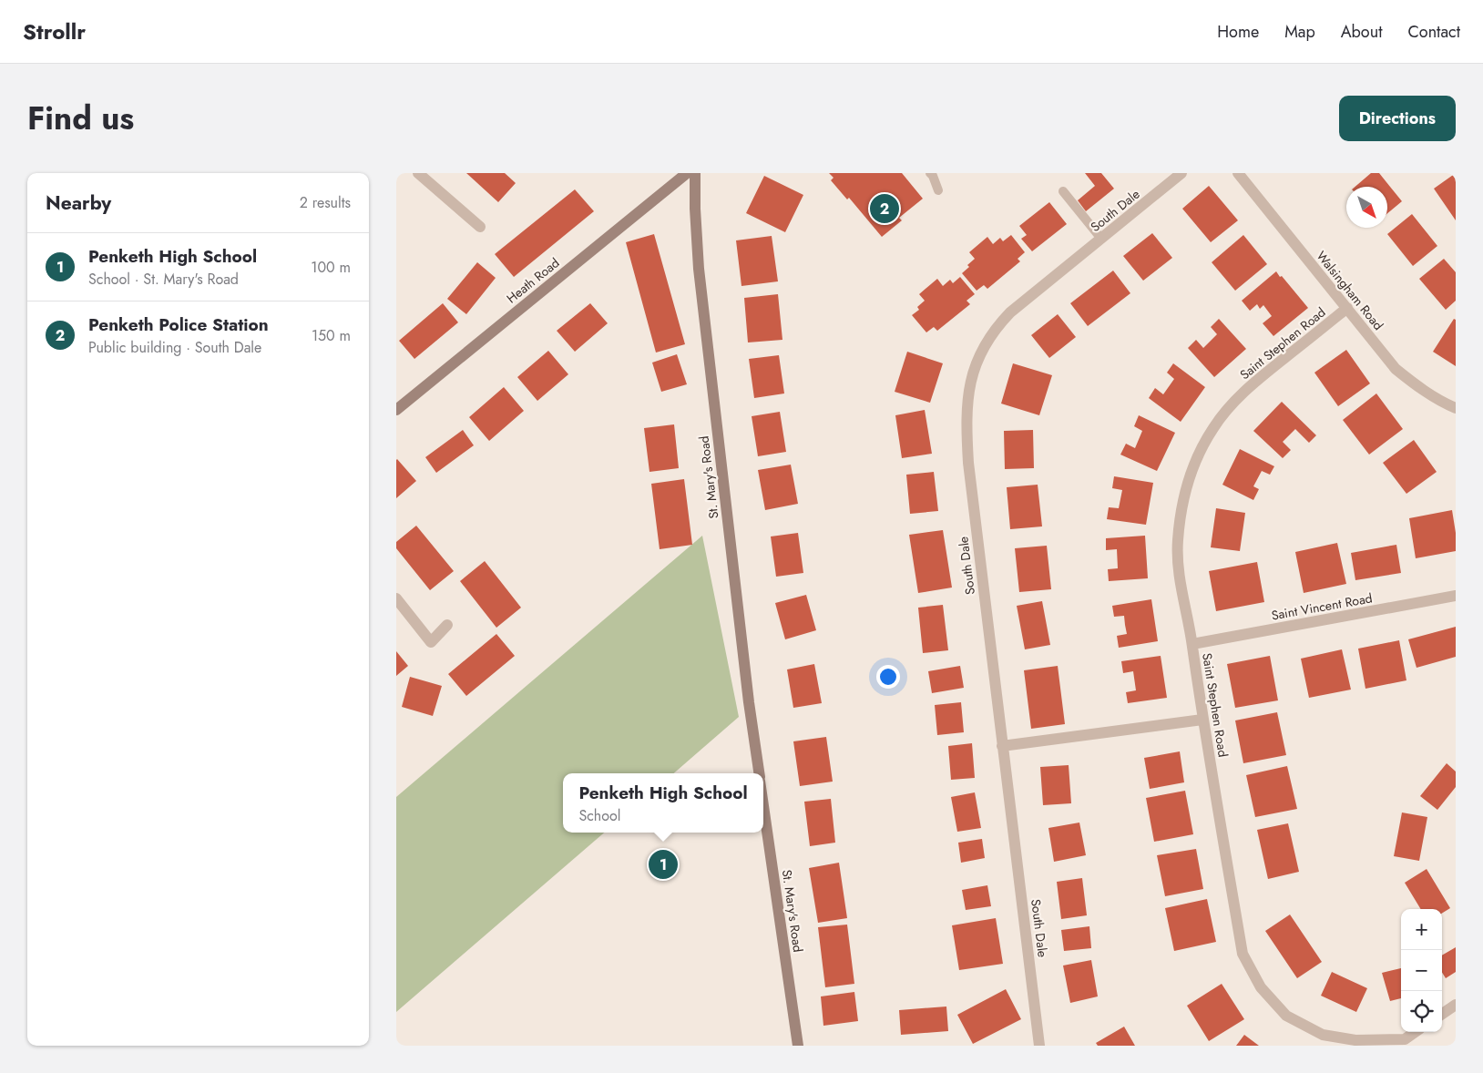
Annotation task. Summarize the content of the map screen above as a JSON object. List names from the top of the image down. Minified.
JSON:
{"streets":{"street":["South Dale","Heath Road","Walsingham Road","Saint Stephen Road","St. Mary's Road","Saint Vincent Road"]},"crossings":[["Walsingham Road","Saint Stephen Road"],["Saint Stephen Road","Saint Vincent Road"]],"north":"bottom right","page":{"header":"Strollr","nav":["Home","Map","About","Contact"],"title":"Find us","buttons":"Directions","heading":["Nearby","2 results"],"pins":["2","1"],"list":[{"mark":"1","name":"Penketh High School","note":"School · St. Mary's Road","value":"100 m"},{"mark":"2","name":"Penketh Police Station","note":"Public building · South Dale","value":"150 m"}],"popup":["Penketh High School","School"],"map_buttons":["+","−"]}}
